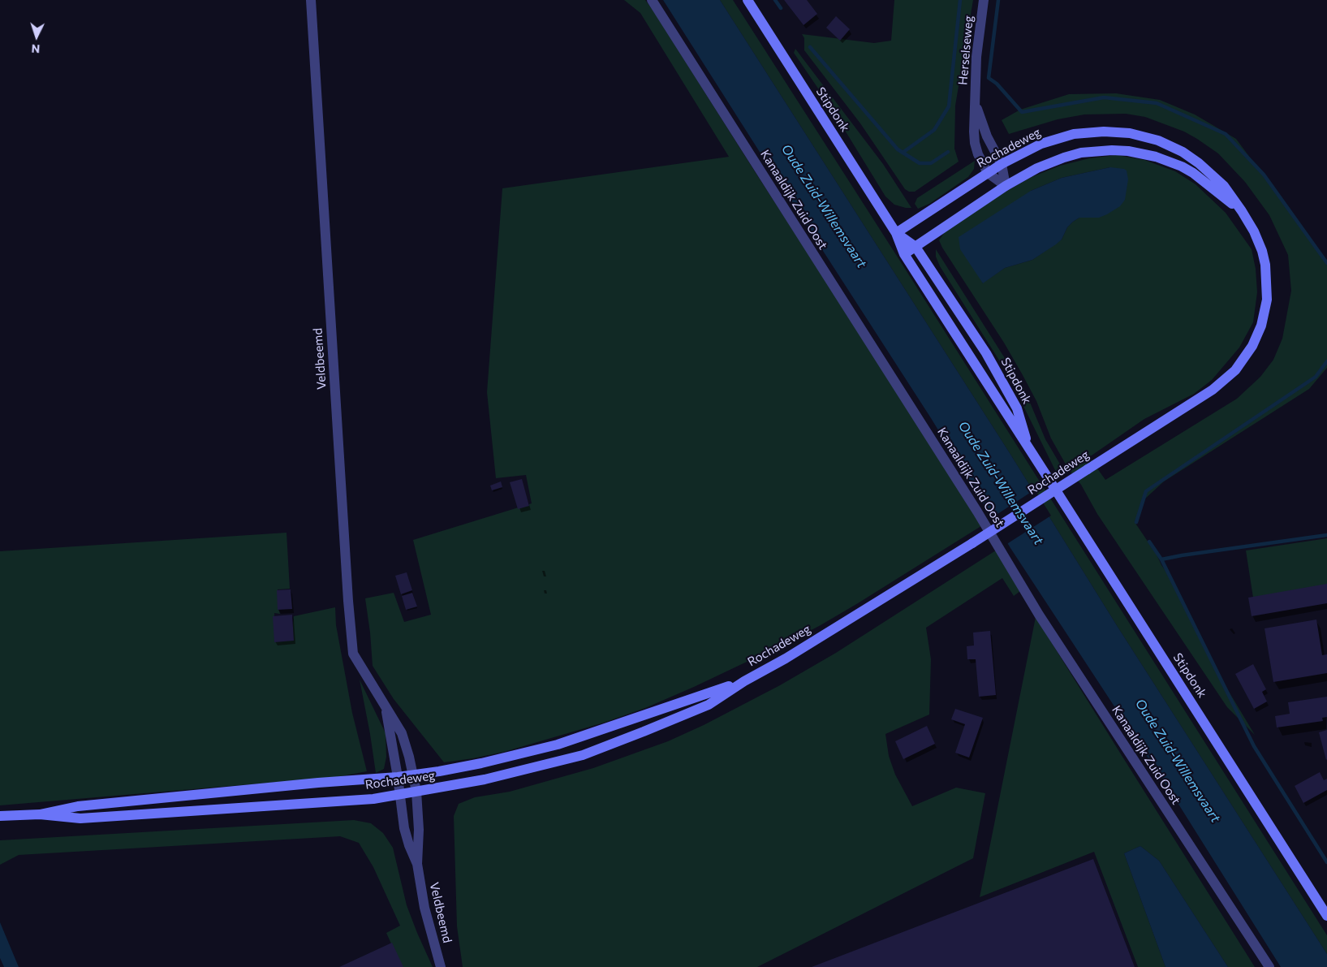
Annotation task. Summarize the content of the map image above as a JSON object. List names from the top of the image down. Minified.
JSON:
{"streets":{"main road":["Stipdonk","Rochadeweg"],"street":["Herselseweg","Kanaaldijk Zuid Oost","Veldbeemd"]},"crossings":[["Herselseweg","Rochadeweg"],["Stipdonk","Rochadeweg"],["Rochadeweg","Veldbeemd"]],"water":["Oude Zuid-Willemsvaart"],"north":"bottom"}
